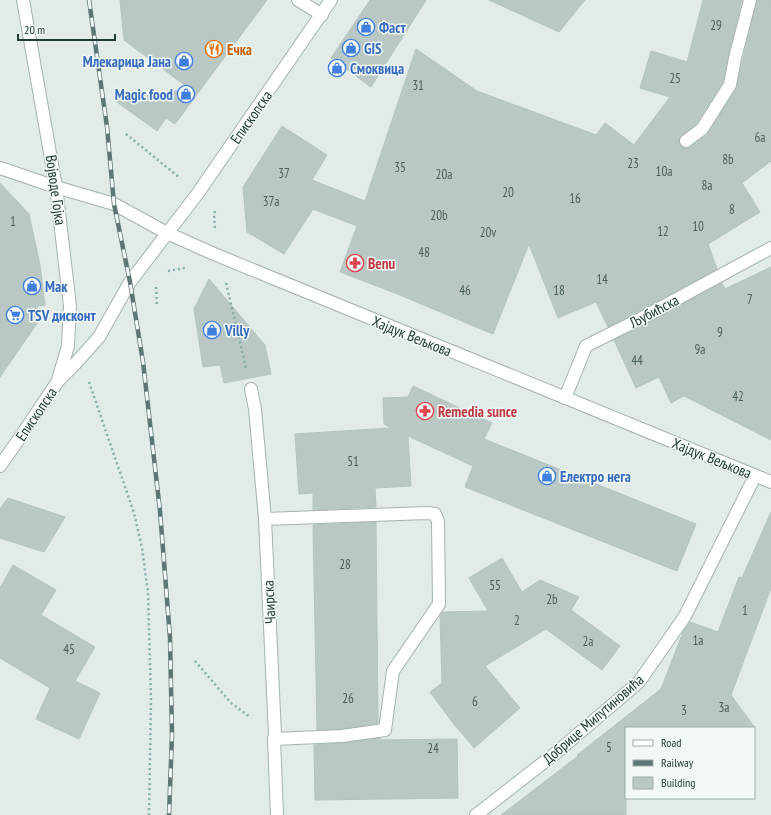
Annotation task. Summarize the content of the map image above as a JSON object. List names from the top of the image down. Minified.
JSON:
{"streets":{"street":["Епископска","Војводе Гојка","Љубићска","Хајдук Вељкова","Чаирска","Добрице Милутиновића"]},"crossings":[["Епископска","Војводе Гојка"],["Епископска","Хајдук Вељкова"],["Војводе Гојка","Хајдук Вељкова"],["Љубићска","Хајдук Вељкова"],["Хајдук Вељкова","Добрице Милутиновића"]],"places":{"shop":["Фаст","GIS","Млекарица Јана","Смоквица","Magic food","Мак","Villy","Електро нега"],"restaurant":["Ечка"],"pharmacy":["Benu","Remedia sunce"],"supermarket":["TSV дисконт"]},"house_numbers":["29","25","31","6a","8b","23","35","10a","37","20a","8a","20","16","37a","8","20b","1","10","12","20v","48","14","46","18","7","9","9a","44","42","51","28","55","2b","1","2","1a","2a","45","26","6","3a","3","5","24"],"legend":["Road","Railway","Building"],"scale_bar":"20 m"}
